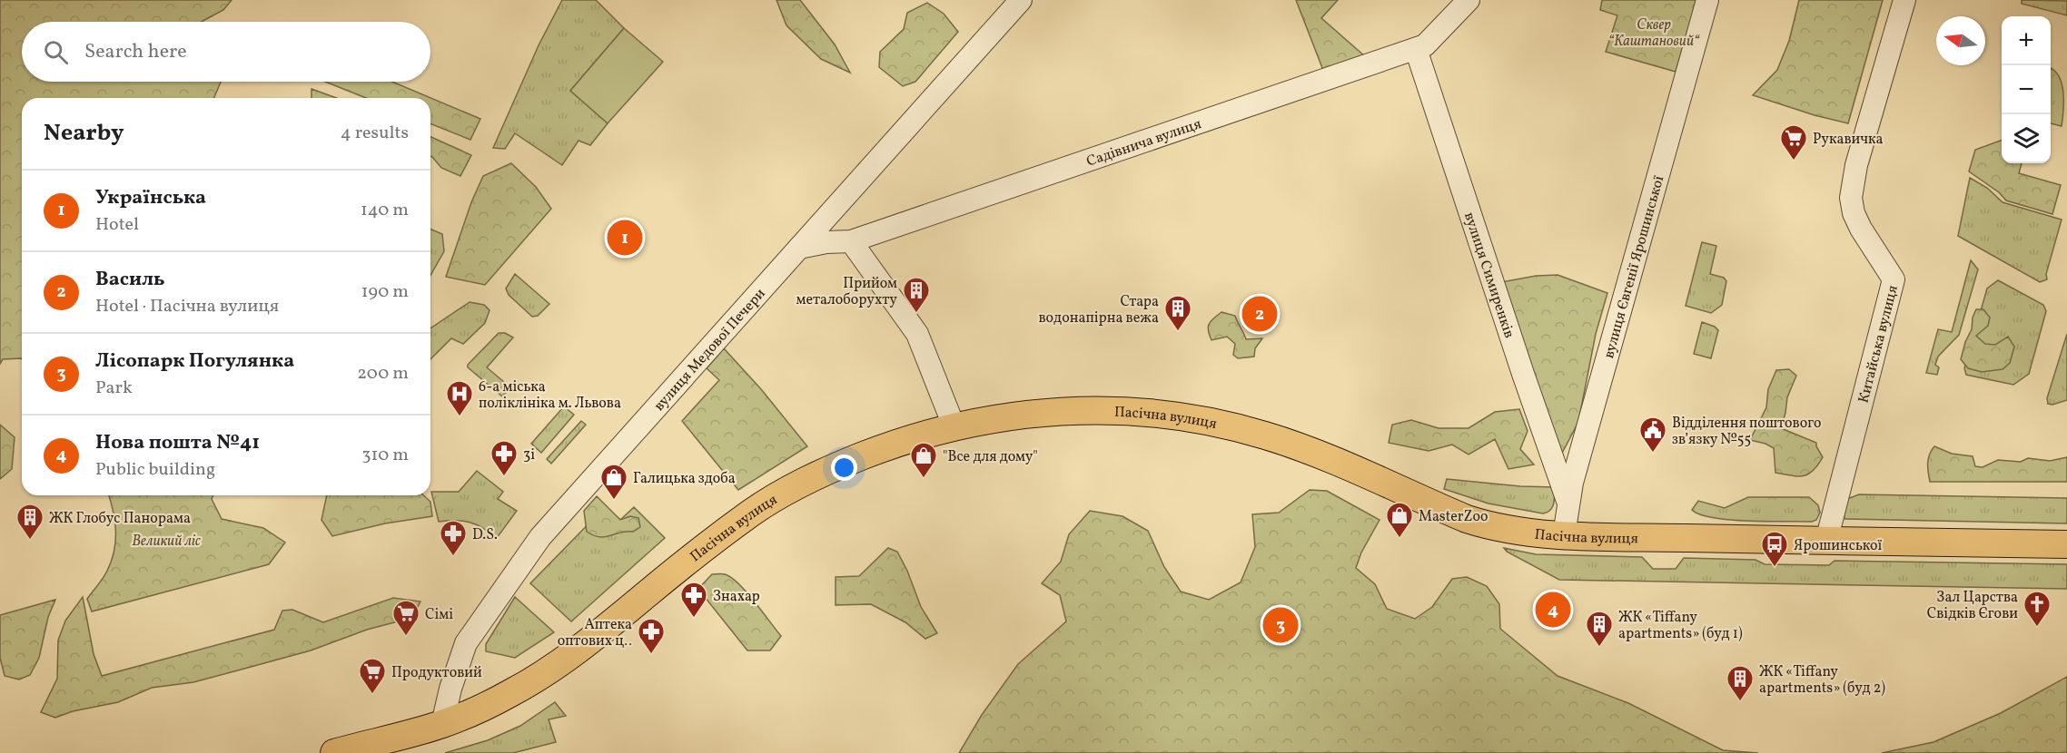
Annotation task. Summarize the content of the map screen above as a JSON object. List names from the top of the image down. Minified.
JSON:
{"streets":{"main road":["Пасічна вулиця"],"street":["Садівнича вулиця","вулиця Євгенії Ярошинської","вулиця Симиренків","Китайська вулиця","вулиця Медової Печери"]},"crossings":[["Садівнича вулиця","вулиця Симиренків"],["Садівнича вулиця","вулиця Медової Печери"],["вулиця Євгенії Ярошинської","вулиця Симиренків"],["вулиця Євгенії Ярошинської","Пасічна вулиця"],["Китайська вулиця","Пасічна вулиця"],["вулиця Медової Печери","Пасічна вулиця"]],"parks":["Сквер “Каштановий“","Великий ліс"],"places":{"supermarket":["Рукавичка","Сімі","Продуктовий"],"building":["Прийом металоборухту","Стара водонапірна вежа","ЖК Глобус Панорама","ЖК «Tiffany apartments» (буд 1)","ЖК «Tiffany apartments» (буд 2)"],"hospital":["6-а міська поліклініка м. Львова"],"public building":["Відділення поштового зв’язку №55"],"pharmacy":["3і","D.S.","Знахар","Аптека оптових ц‥"],"shop":["\"Все для дому\"","Галицька здоба","MasterZoo"],"bus stop":["Ярошинської"],"church":["Зал Царства Свідків Єгови"]},"north":"left","page":{"map_buttons":["+","−"],"search":"Search here","heading":["Nearby","4 results"],"list":[{"mark":"1","name":"Українська","note":"Hotel","value":"140 m"},{"mark":"2","name":"Василь","note":"Hotel · Пасічна вулиця","value":"190 m"},{"mark":"3","name":"Лісопарк Погулянка","note":"Park","value":"200 m"},{"mark":"4","name":"Нова пошта №41","note":"Public building","value":"310 m"}],"pins":["1","2","4","3"]}}
